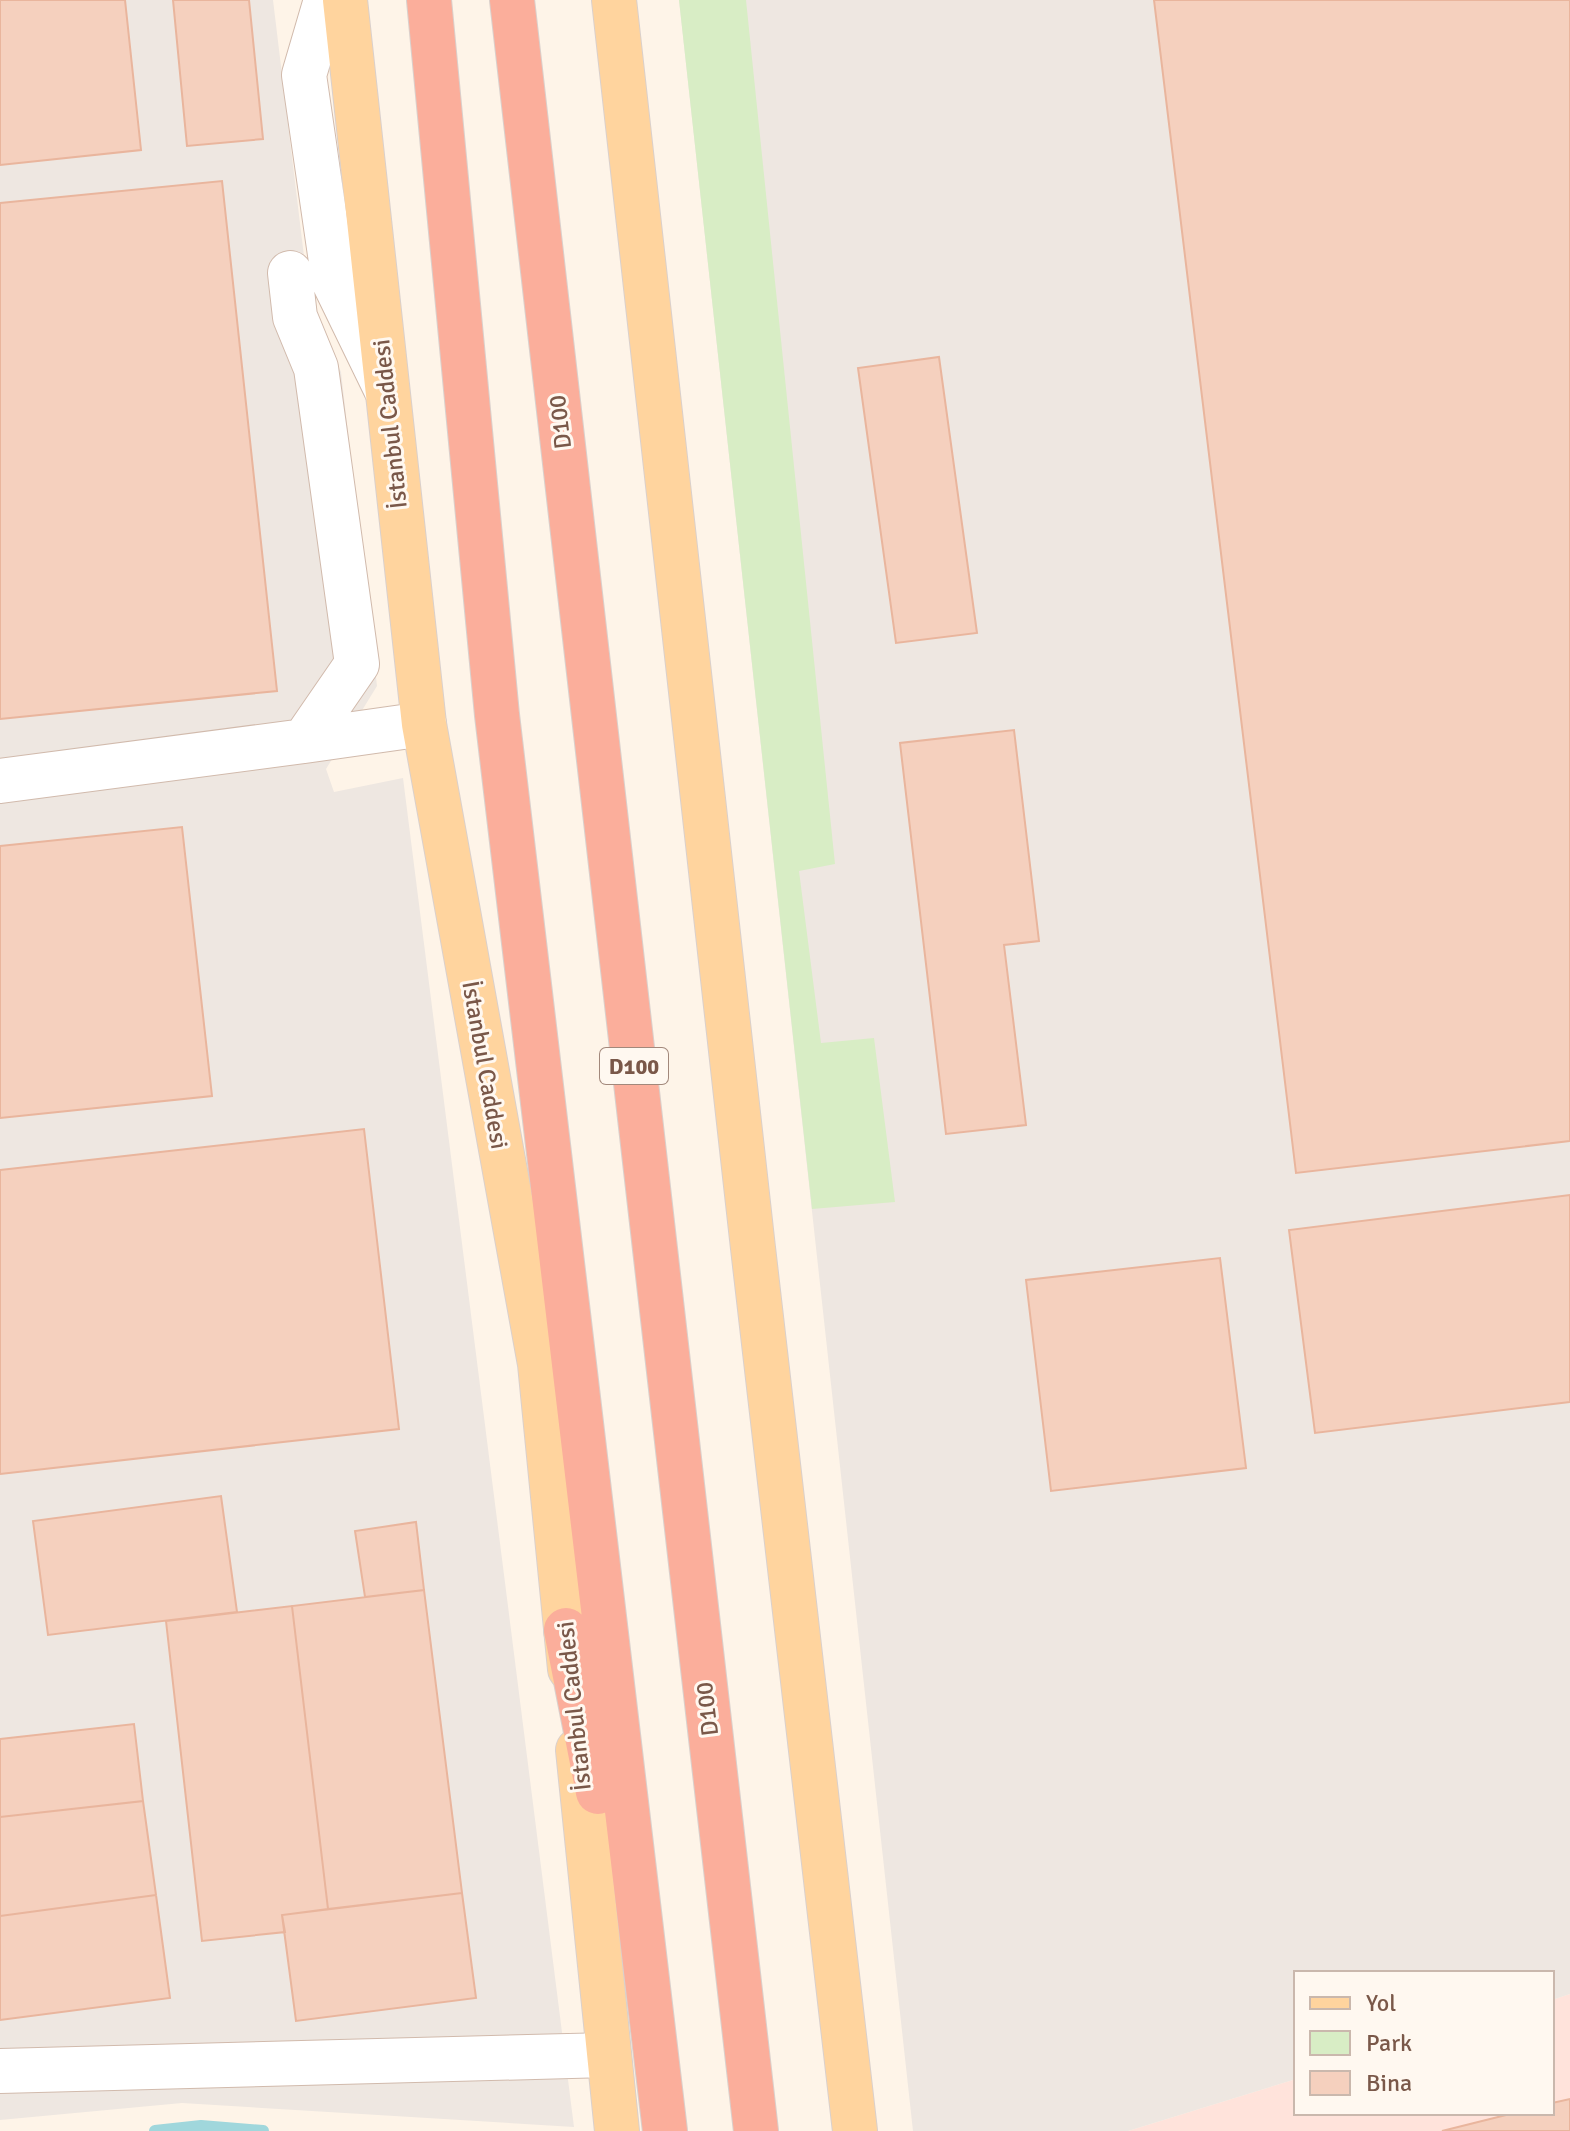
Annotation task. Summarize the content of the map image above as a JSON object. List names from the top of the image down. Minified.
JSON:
{"streets":{"highway":["D100"],"main road":["İstanbul Caddesi"]},"legend":["Yol","Park","Bina"]}
